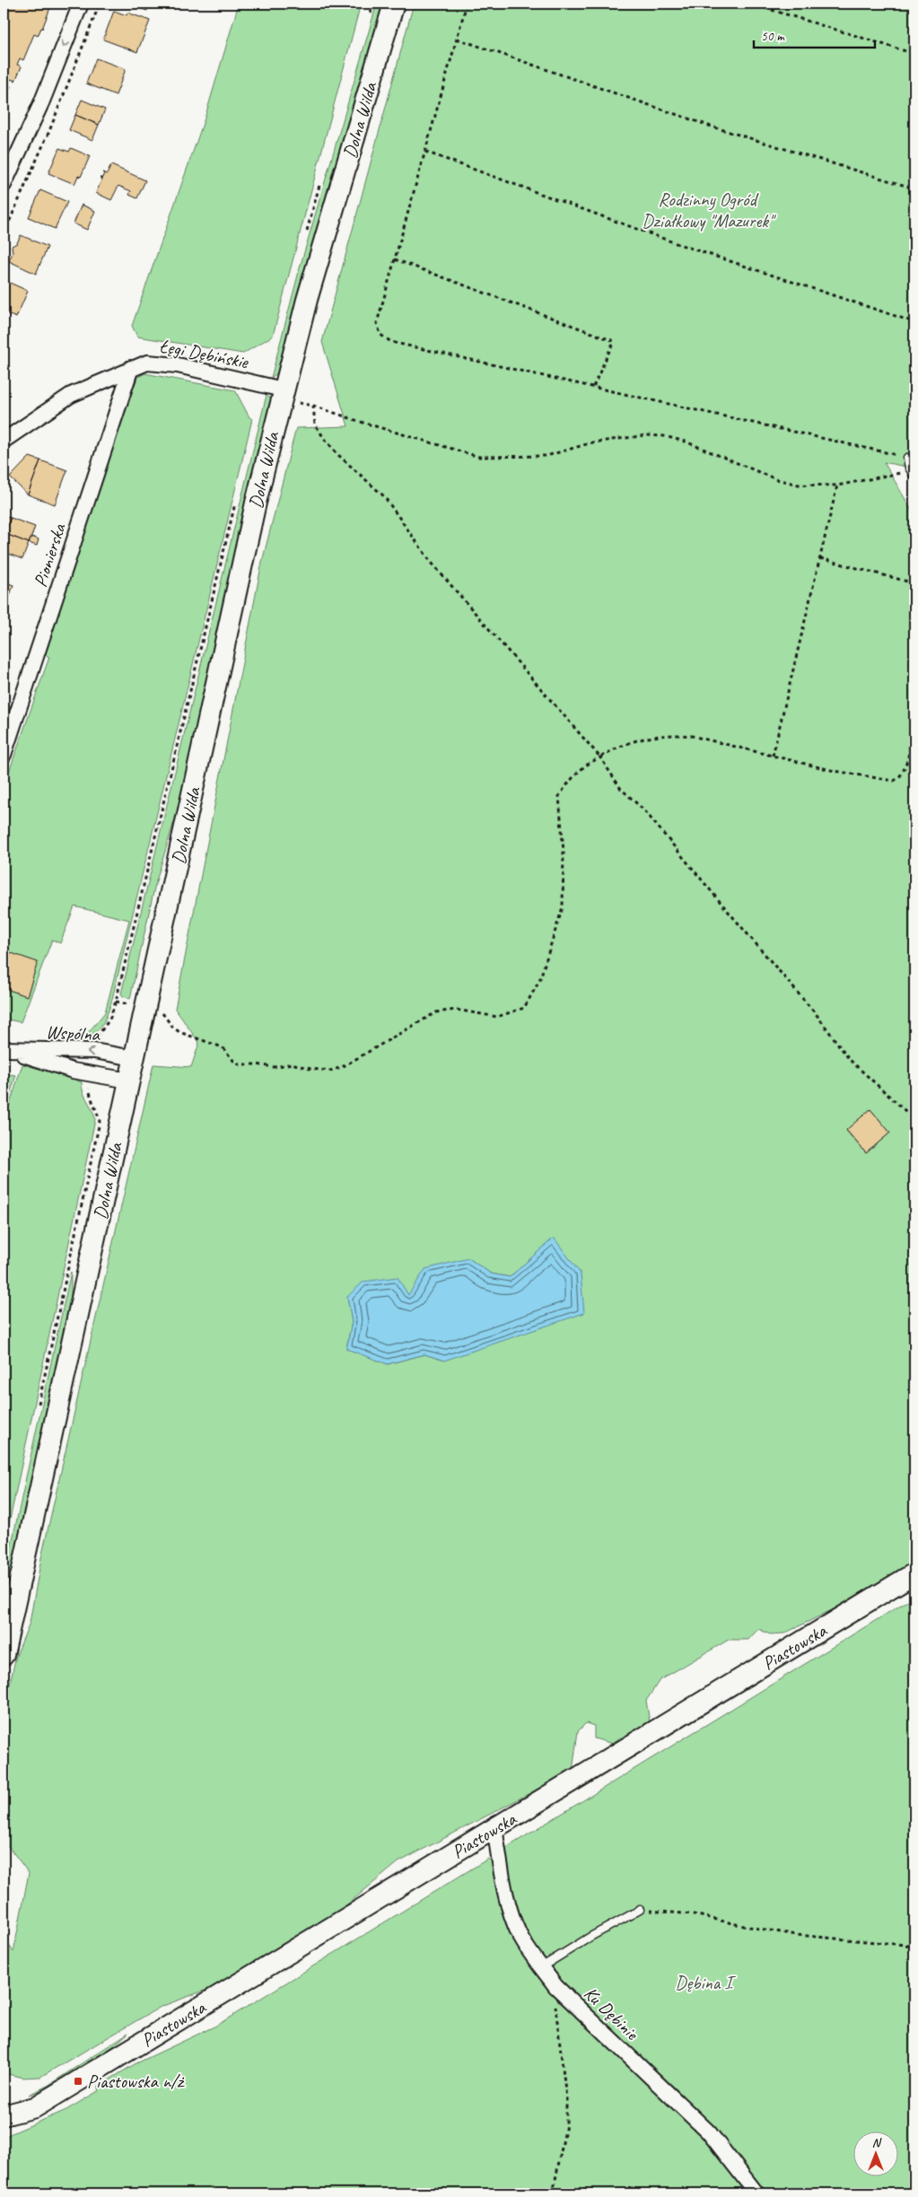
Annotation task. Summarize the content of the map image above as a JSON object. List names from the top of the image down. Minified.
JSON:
{"streets":{"main road":["Dolna Wilda","Piastowska"],"street":["Łęgi Dębińskie","Pionierska","Wspólna","Ku Dębinie"]},"crossings":[["Dolna Wilda","Łęgi Dębińskie"],["Dolna Wilda","Wspólna"],["Łęgi Dębińskie","Pionierska"],["Piastowska","Ku Dębinie"]],"parks":["Rodzinny Ogród Działkowy \"Mazurek\"","Dębina I"],"places":{"transit":["Piastowska n/ż"]},"scale_bar":"50 m","north":"top"}
